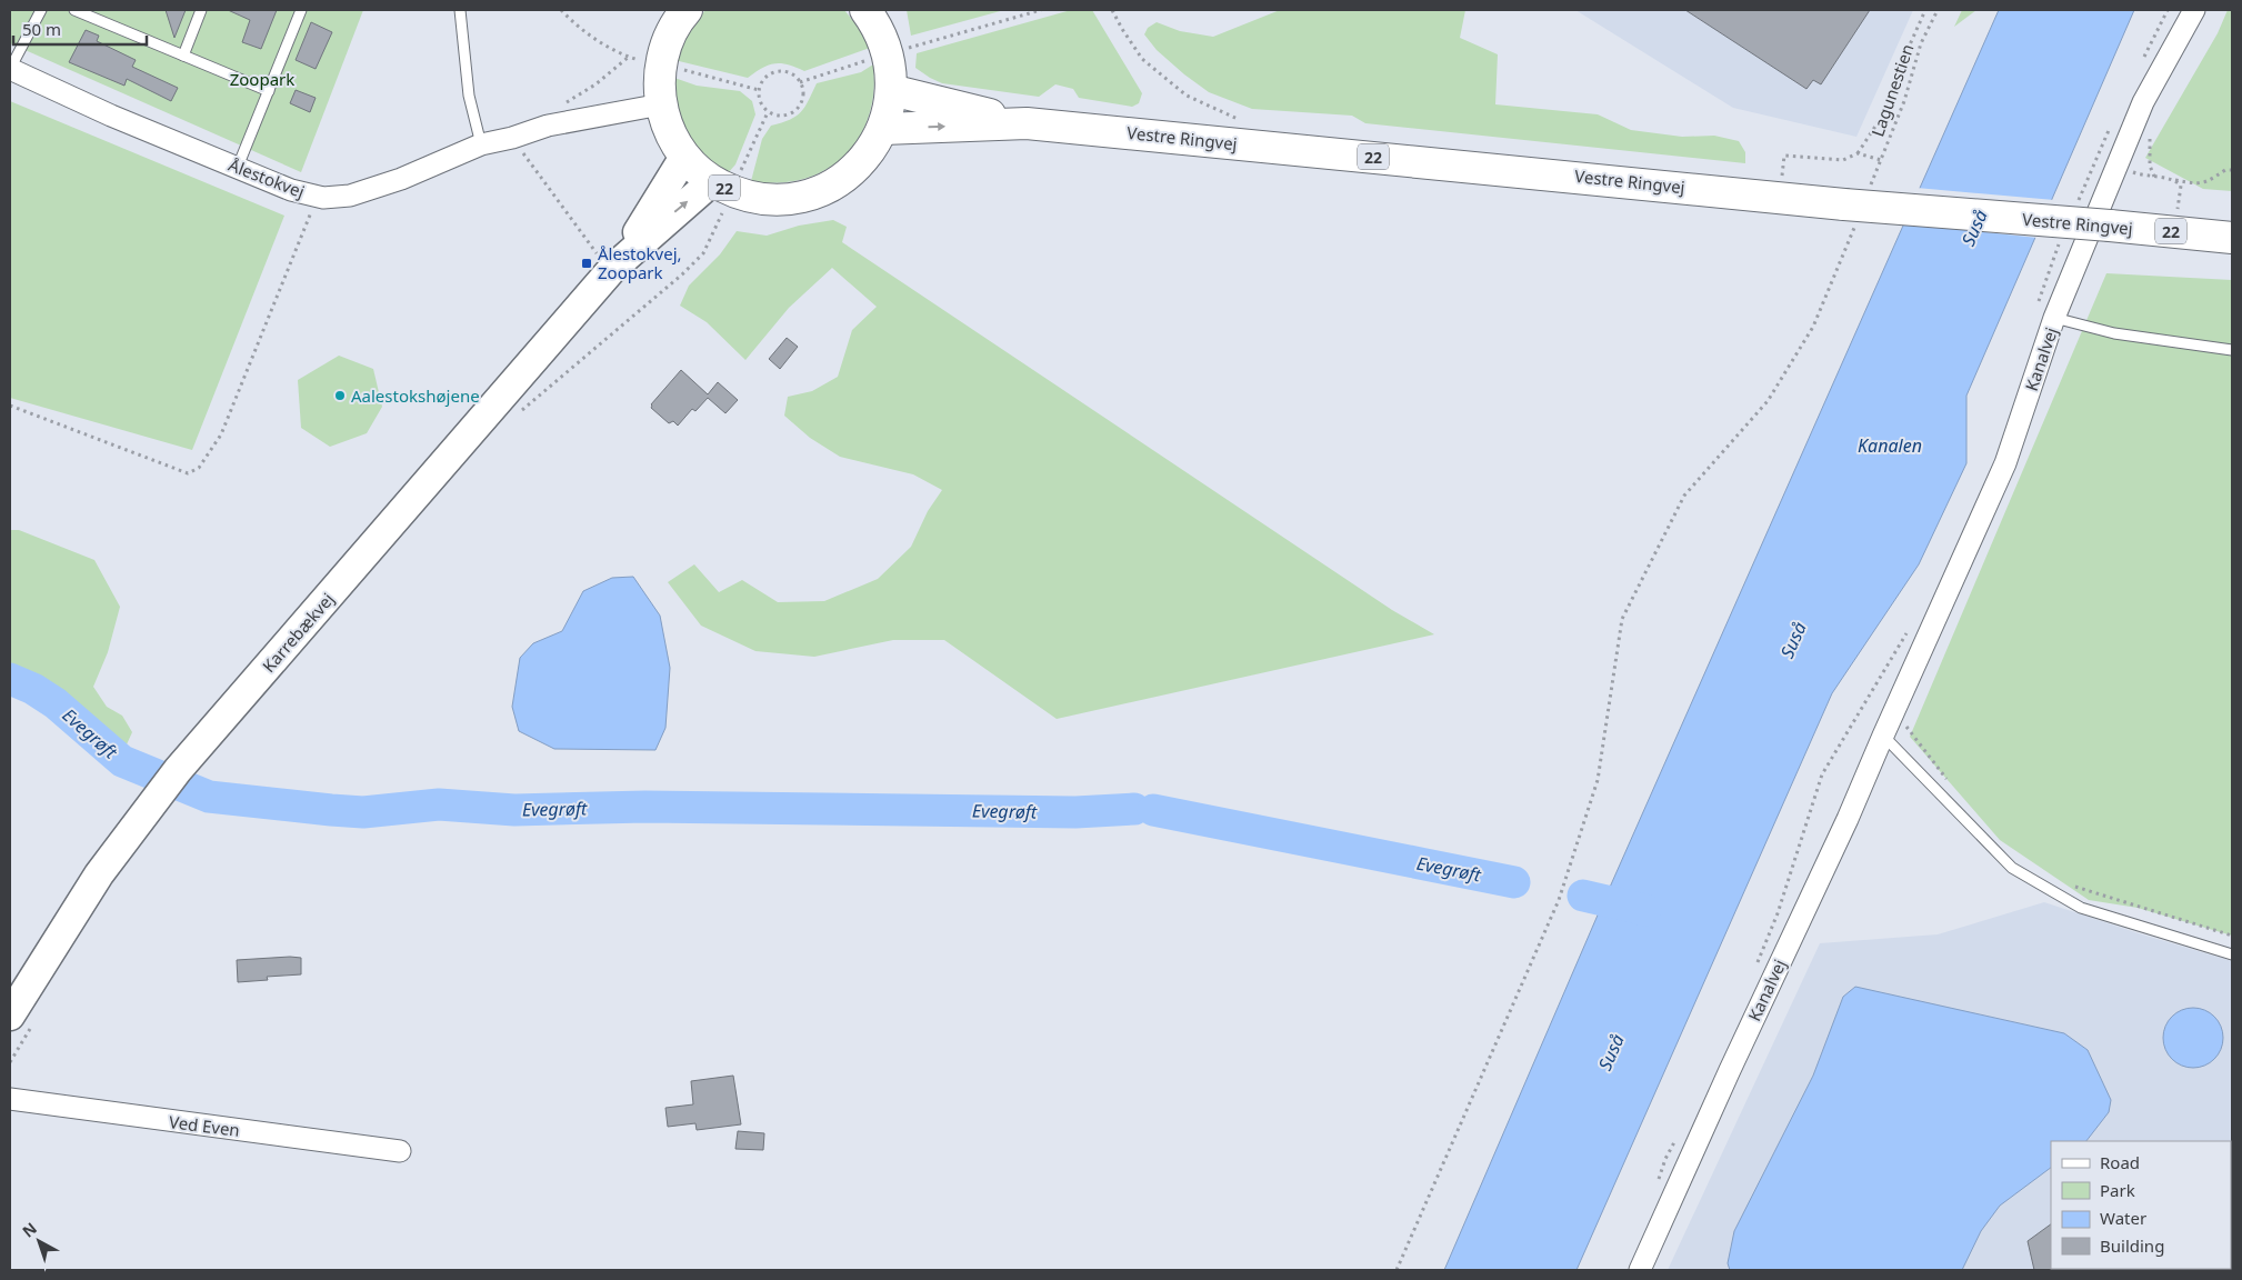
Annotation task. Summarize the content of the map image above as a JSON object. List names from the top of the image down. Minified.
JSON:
{"streets":{"main road":["Vestre Ringvej","22","Karrebækvej"],"street":["Ålestokvej","Kanalvej","Ved Even"],"path":["Lagunestien"]},"crossings":[["Vestre Ringvej","22"],["22","Ålestokvej"],["22","Karrebækvej"]],"water":["Suså","Kanalen","Evegrøft"],"parks":["Zoopark"],"places":{"transit":["Ålestokvej, Zoopark"],"other":["Aalestokshøjene"]},"legend":["Road","Park","Water","Building"],"scale_bar":"50 m","north":"top left"}
